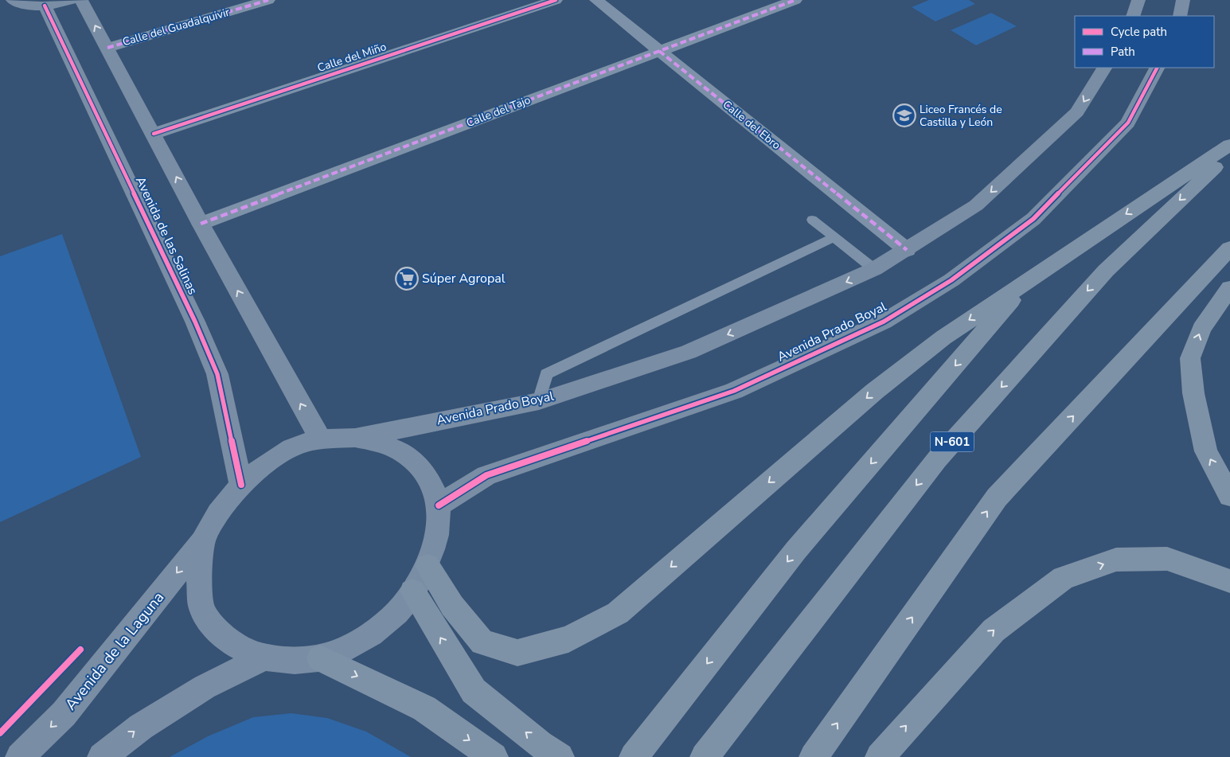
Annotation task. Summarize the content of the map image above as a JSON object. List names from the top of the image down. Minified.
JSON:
{"streets":{"highway":["N-601"],"street":["Calle del Guadalquivir","Calle del Miño","Calle del Tajo","Calle del Ebro","Avenida de las Salinas","Avenida Prado Boyal","Avenida de la Laguna"]},"crossings":[["Calle del Tajo","Calle del Ebro"],["Calle del Ebro","Avenida Prado Boyal"]],"places":{"school or university":["Liceo Francés de Castilla y León"],"supermarket":["Súper Agropal"]},"legend":["Cycle path","Path"]}
